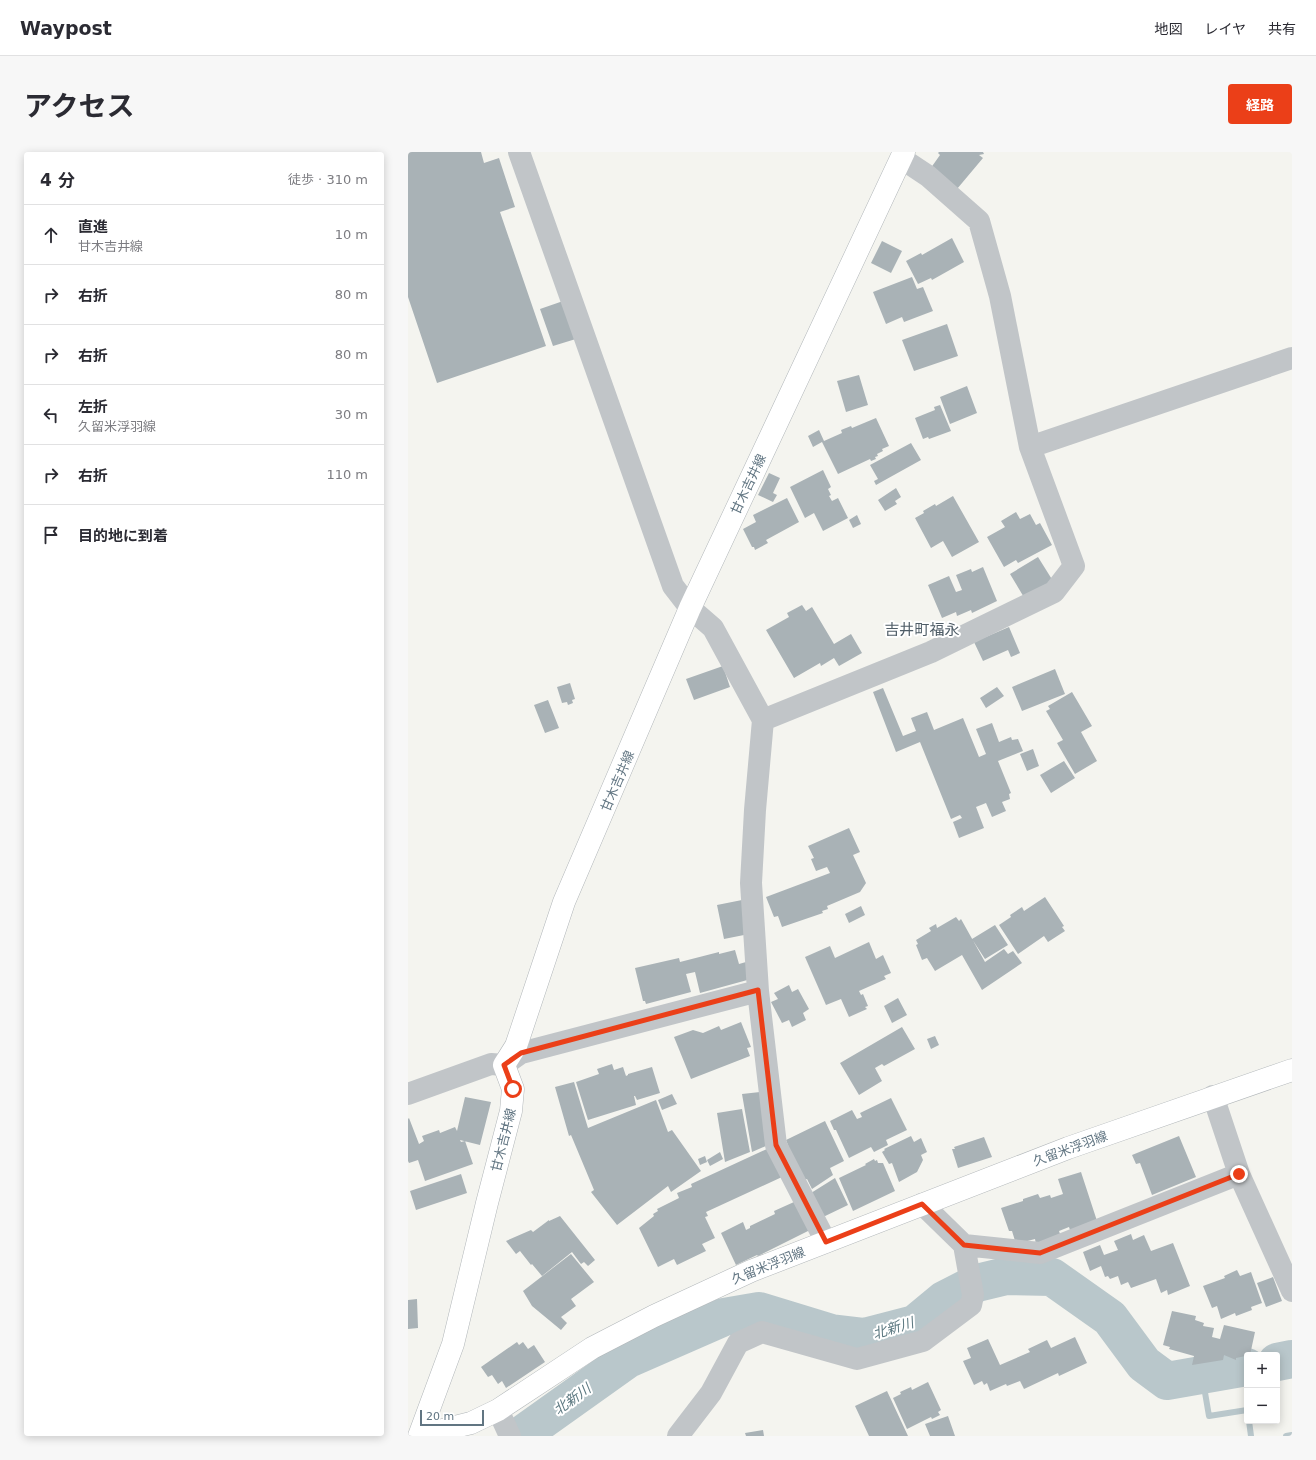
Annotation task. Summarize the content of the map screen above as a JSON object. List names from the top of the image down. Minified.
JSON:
{"streets":{"main road":["甘木吉井線","久留米浮羽線"]},"crossings":[["甘木吉井線","久留米浮羽線"]],"districts":["吉井町福永"],"water":["北新川"],"scale_bar":"20 m","page":{"header":"Waypost","nav":["地図","レイヤ","共有"],"title":"アクセス","buttons":"経路","heading":["4 分","徒歩 · 310 m"],"list":[["直進","甘木吉井線","10 m"],["右折","80 m"],["右折","80 m"],["左折","久留米浮羽線","30 m"],["右折","110 m"],"目的地に到着"],"map_buttons":["+","−"],"scale":"20 m"}}
